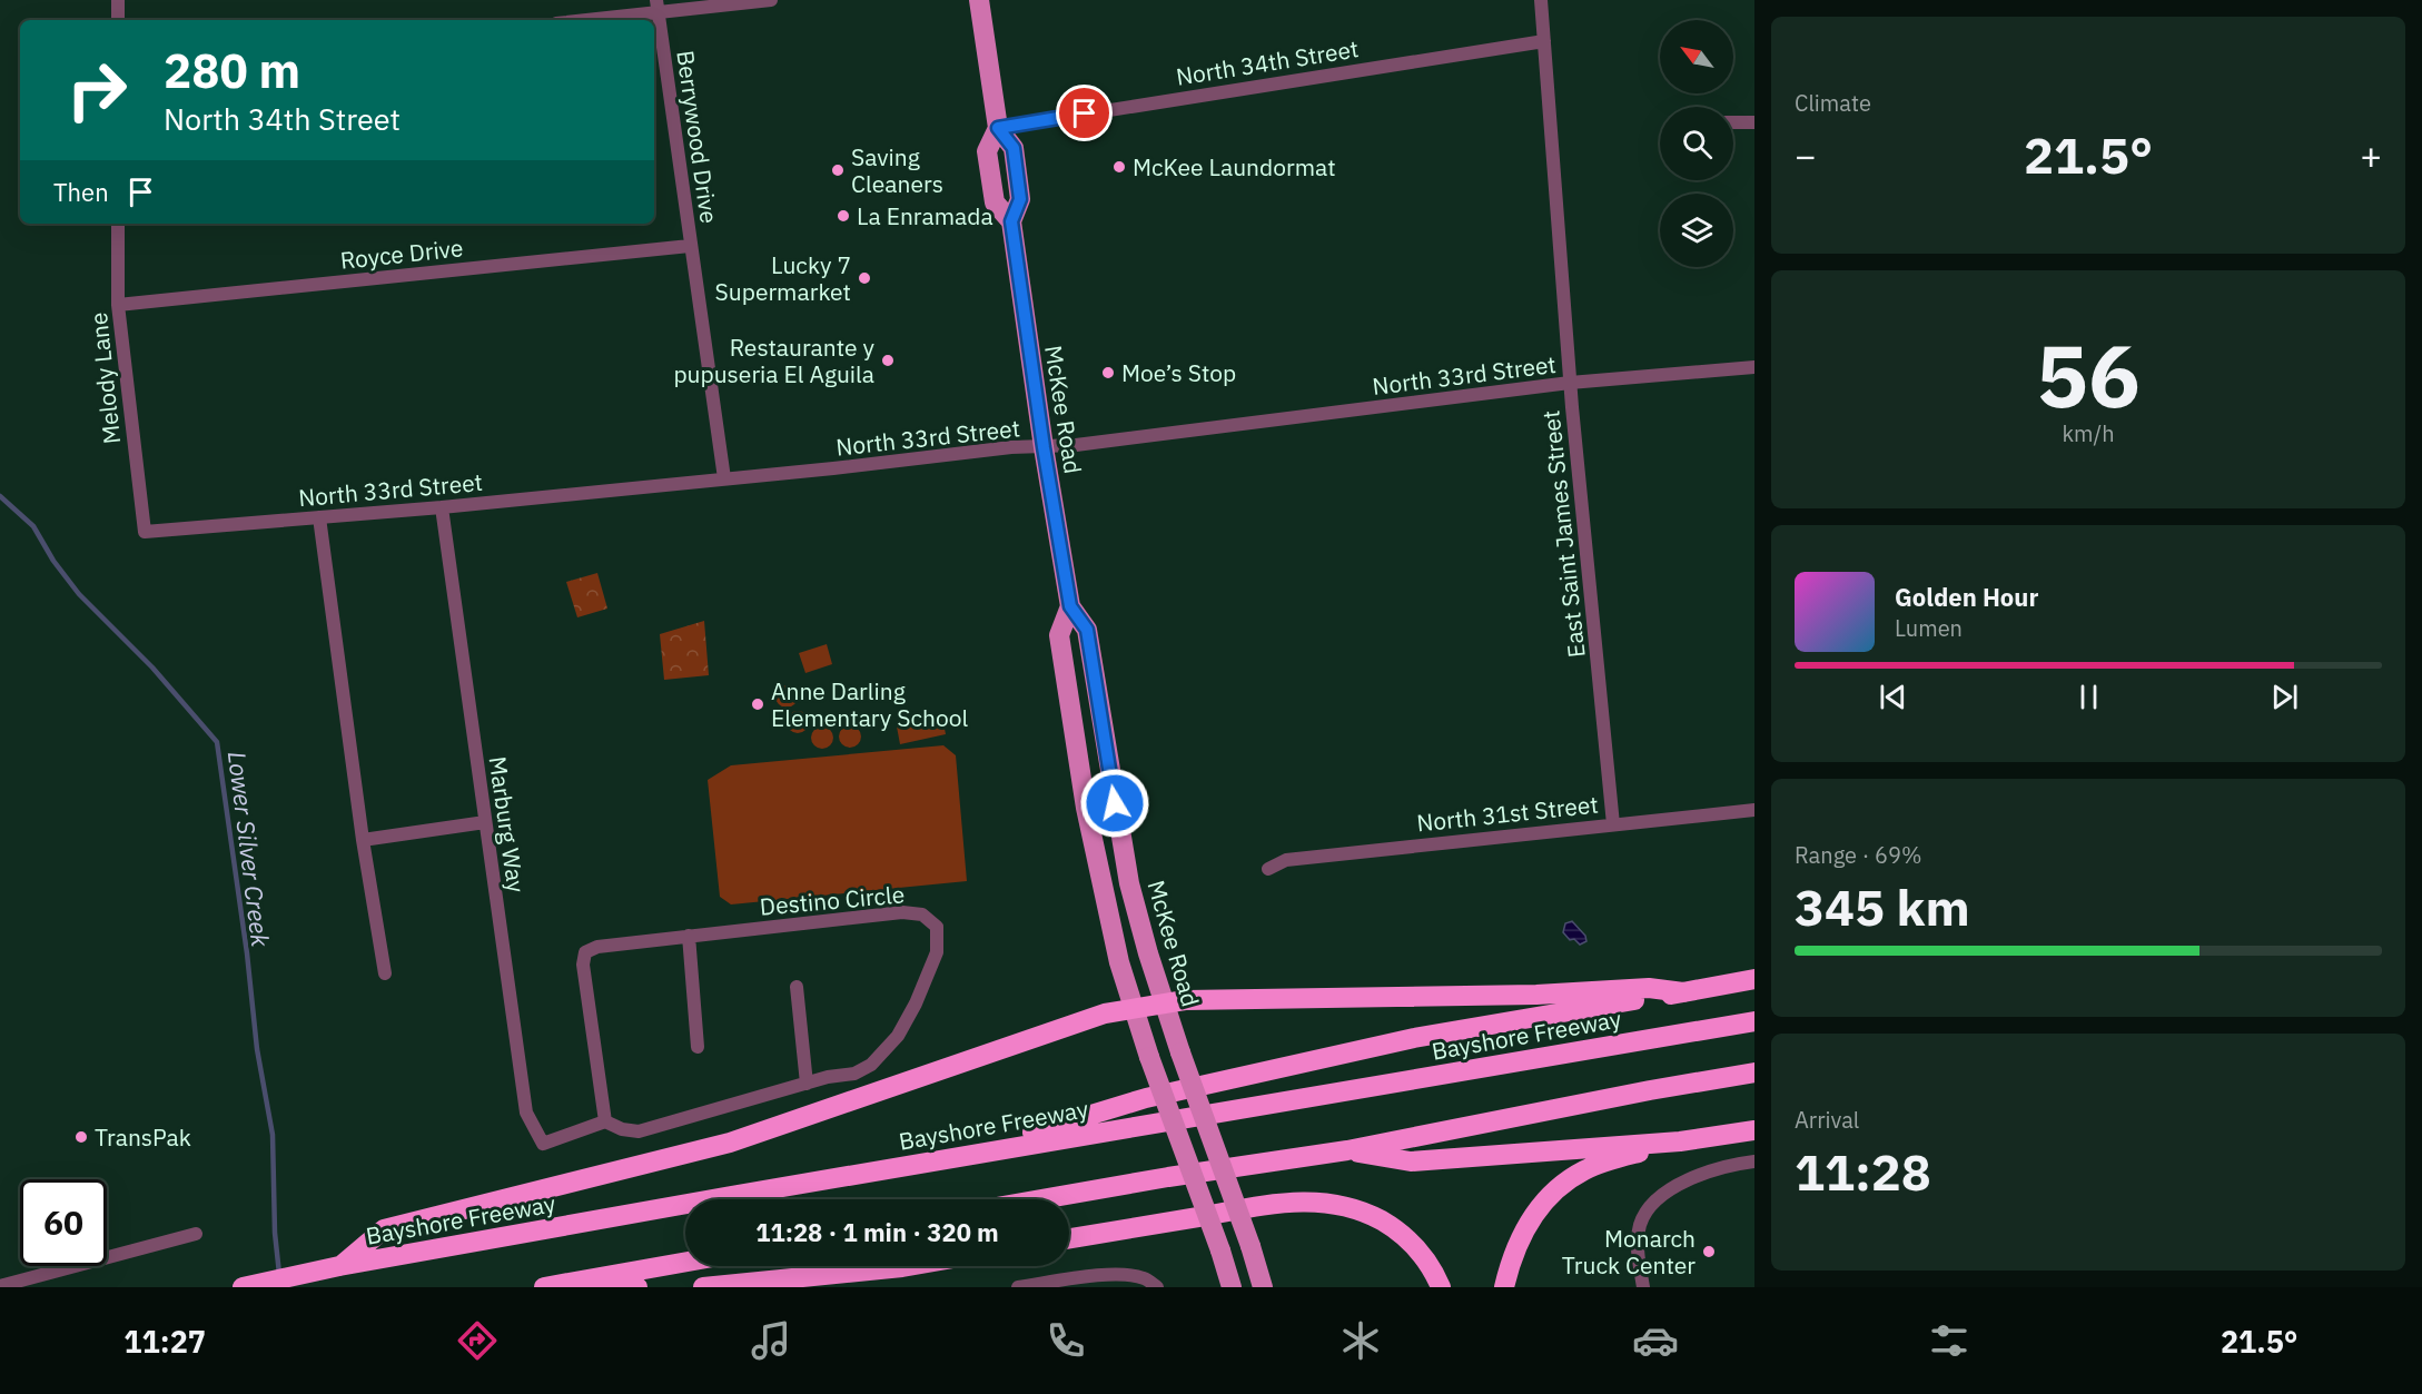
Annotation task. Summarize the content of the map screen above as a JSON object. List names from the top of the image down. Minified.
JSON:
{"streets":{"highway":["Bayshore Freeway"],"main road":["McKee Road"],"street":["North 34th Street","Berrywood Drive","Royce Drive","North 33rd Street","Melody Lane","East Saint James Street","North 31st Street","Marburg Way","Destino Circle"]},"crossings":[["North 34th Street","McKee Road"],["North 34th Street","East Saint James Street"],["Berrywood Drive","Royce Drive"],["Berrywood Drive","North 33rd Street"],["Royce Drive","Melody Lane"],["North 33rd Street","Melody Lane"],["North 33rd Street","McKee Road"],["North 33rd Street","East Saint James Street"],["North 33rd Street","Marburg Way"],["East Saint James Street","North 31st Street"],["Marburg Way","Destino Circle"]],"water":["Lower Silver Creek"],"places":["McKee Laundormat","Saving Cleaners","La Enramada","Lucky 7 Supermarket","Restaurante y pupuseria El Aguila","Moe’s Stop","Anne Darling Elementary School","TransPak","Monarch Truck Center"],"north":"top left","page":{"tile":["Climate",["56","km/h"],["Range · 69%","345 km"],["Arrival","11:28"]],"turn":["280 m","North 34th Street"],"heat":["−","21.5°","+"],"then":"Then","song":["Golden Hour","Lumen"],"limit":"60","trip":"11:28 · 1 min · 320 m","tabs":["11:27","21.5°"]}}
